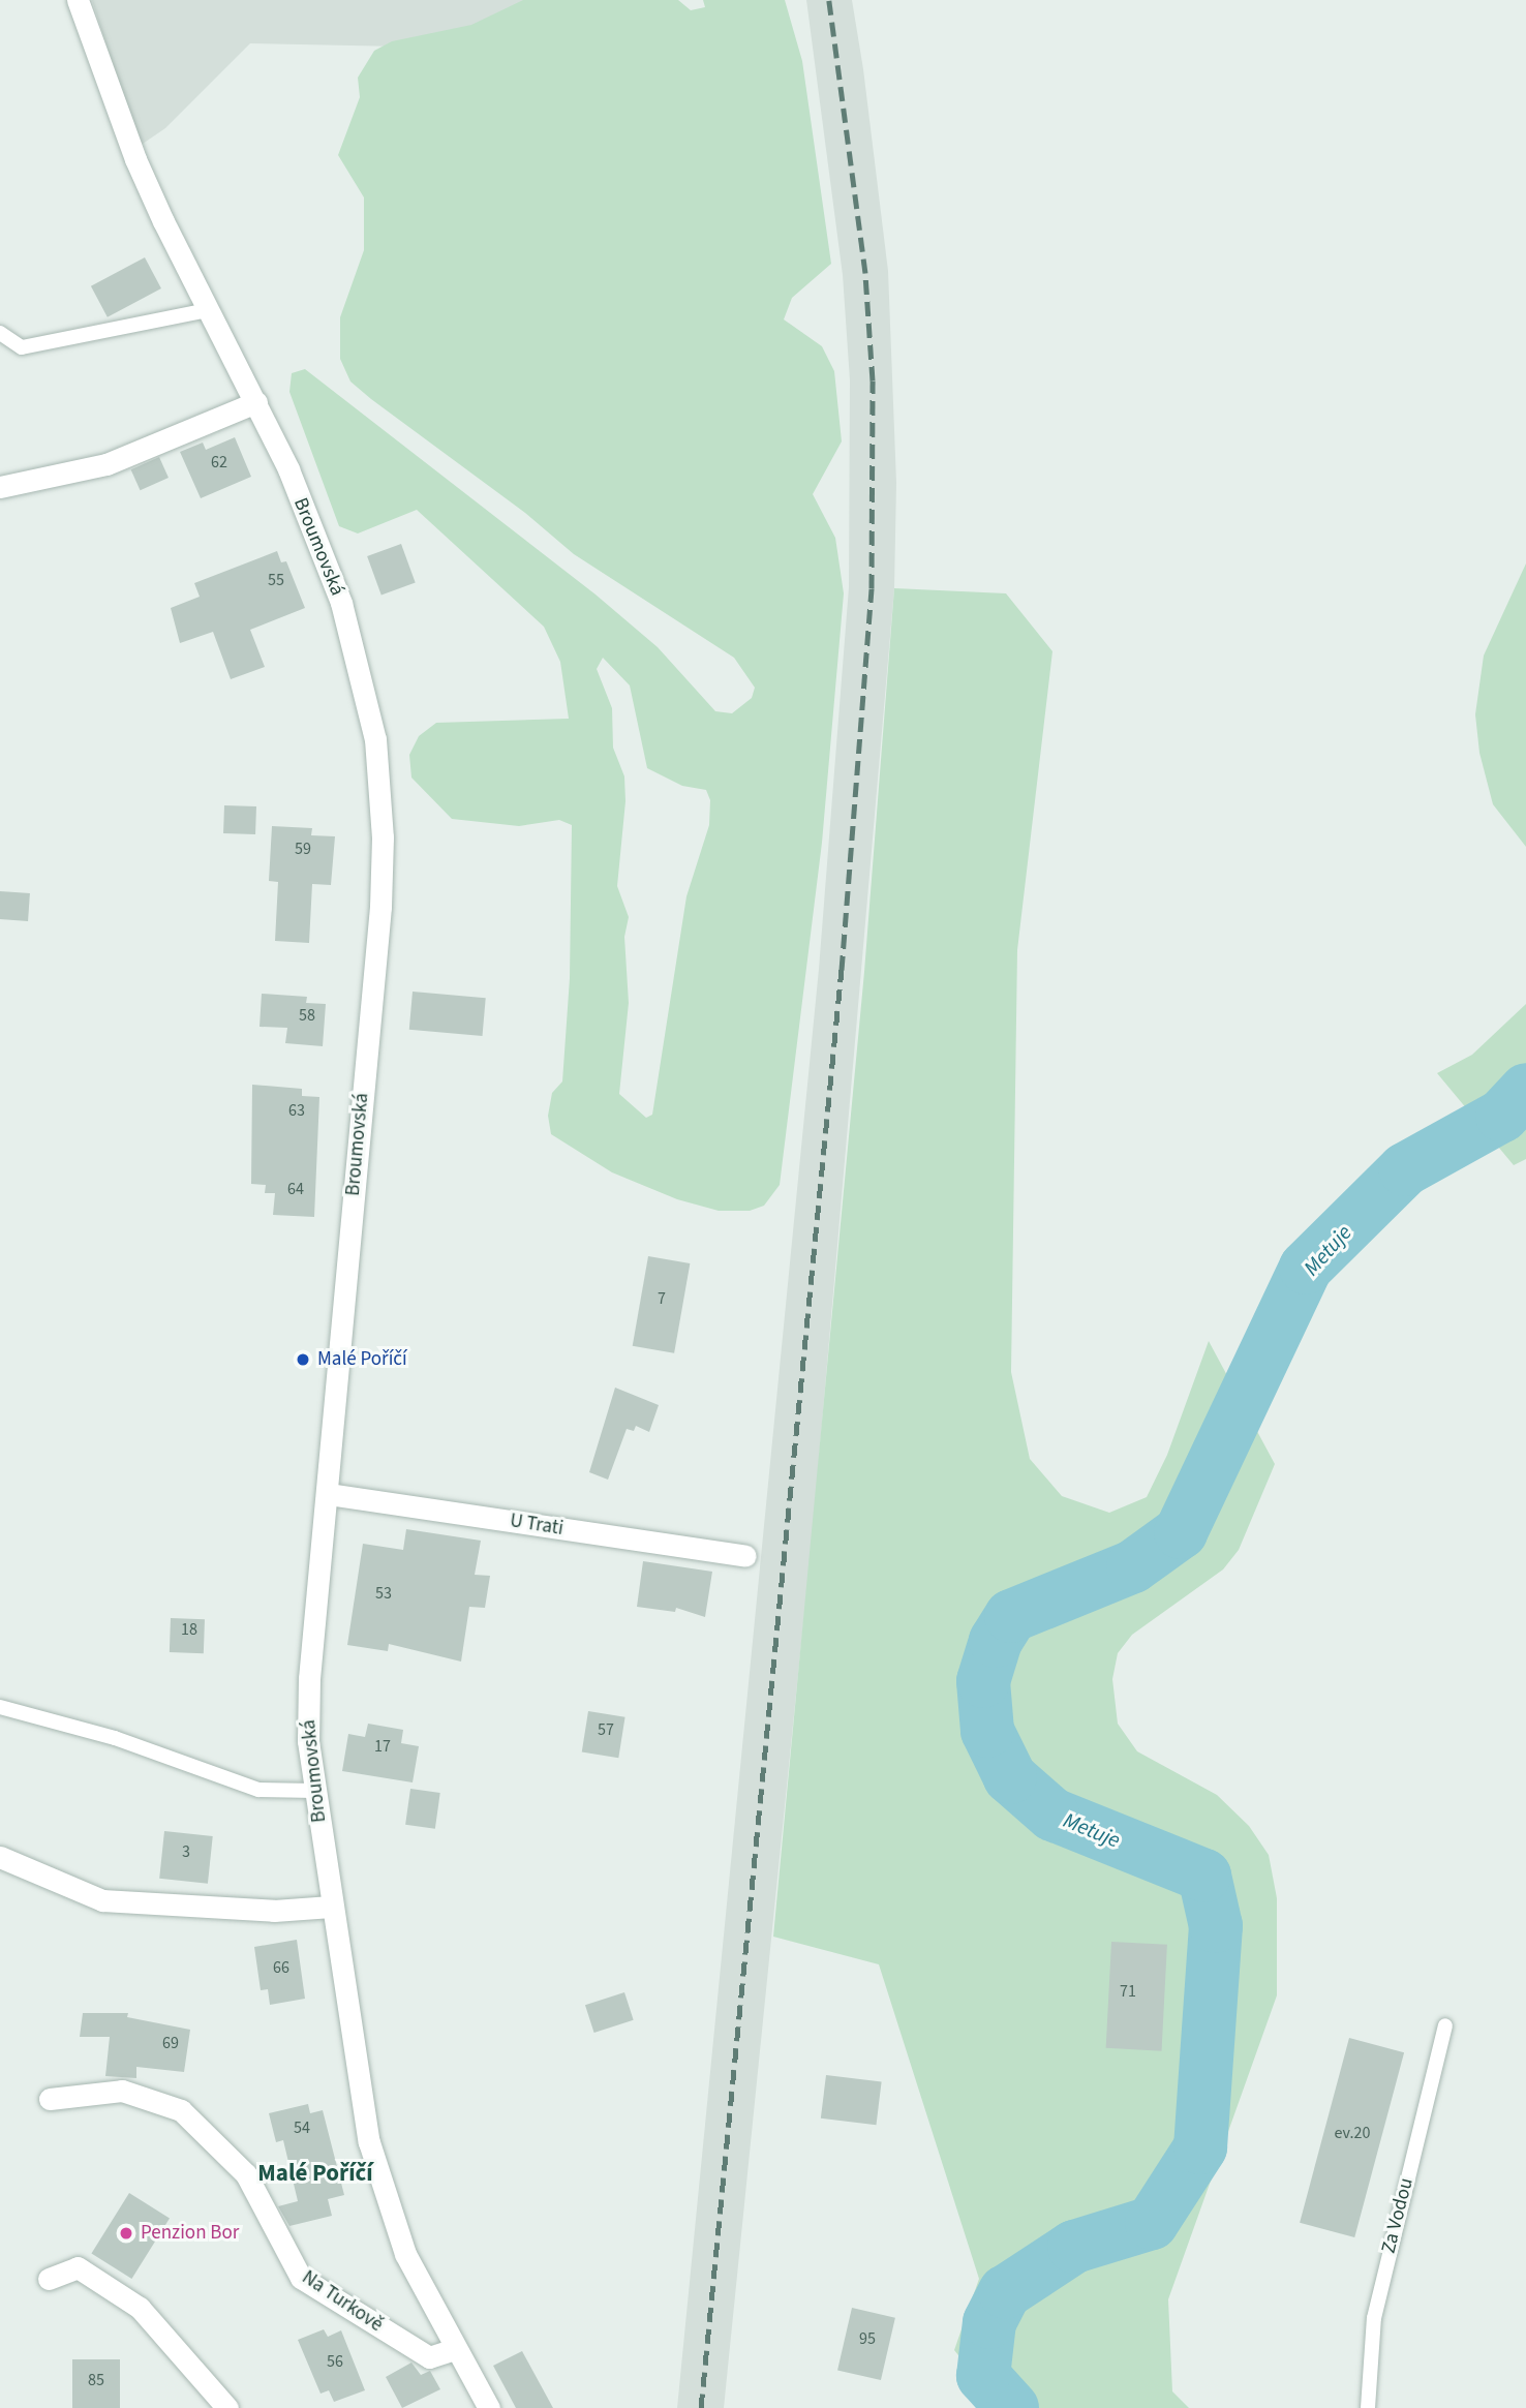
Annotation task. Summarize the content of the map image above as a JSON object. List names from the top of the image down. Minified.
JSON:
{"streets":{"main road":["Broumovská","U Trati","Na Turkově"],"lane":["Za Vodou"]},"crossings":[["Broumovská","U Trati"],["Broumovská","Na Turkově"]],"districts":["Malé Poříčí"],"water":["Metuje"],"places":["Malé Poříčí","Penzion Bor"],"house_numbers":["62","55","59","58","63","64","7","53","18","57","17","3","66","71","69","54","ev.20","95","56","85"]}
